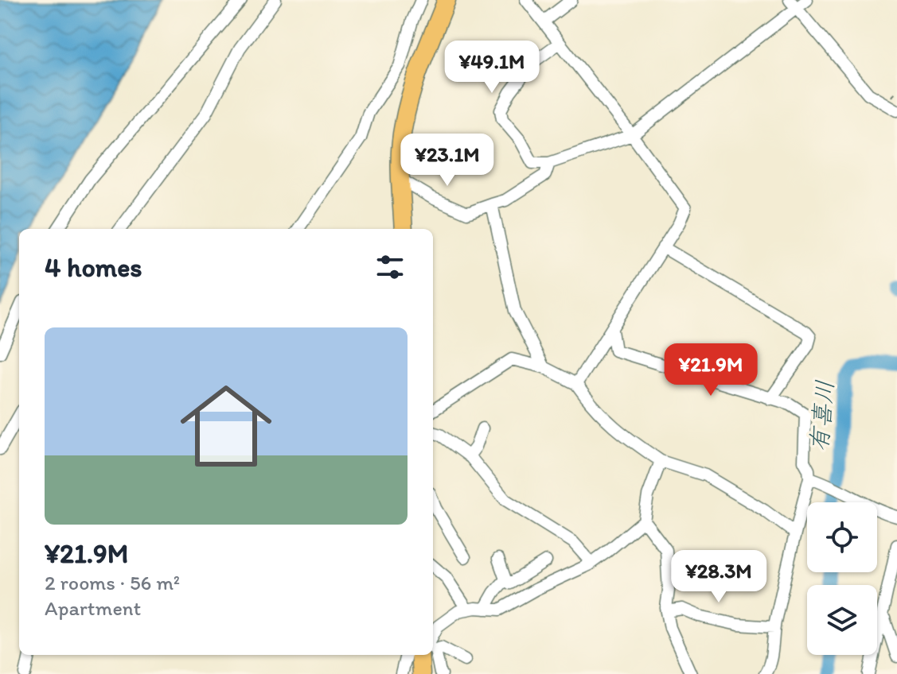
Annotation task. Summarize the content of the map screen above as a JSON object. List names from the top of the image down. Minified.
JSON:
{"water":["有喜川"],"page":{"price":["¥49.1M","¥23.1M","¥21.9M","¥28.3M"],"heading":"4 homes","list":[{"name":"¥21.9M","note":"2 rooms · 56 m² · Apartment"}]}}
